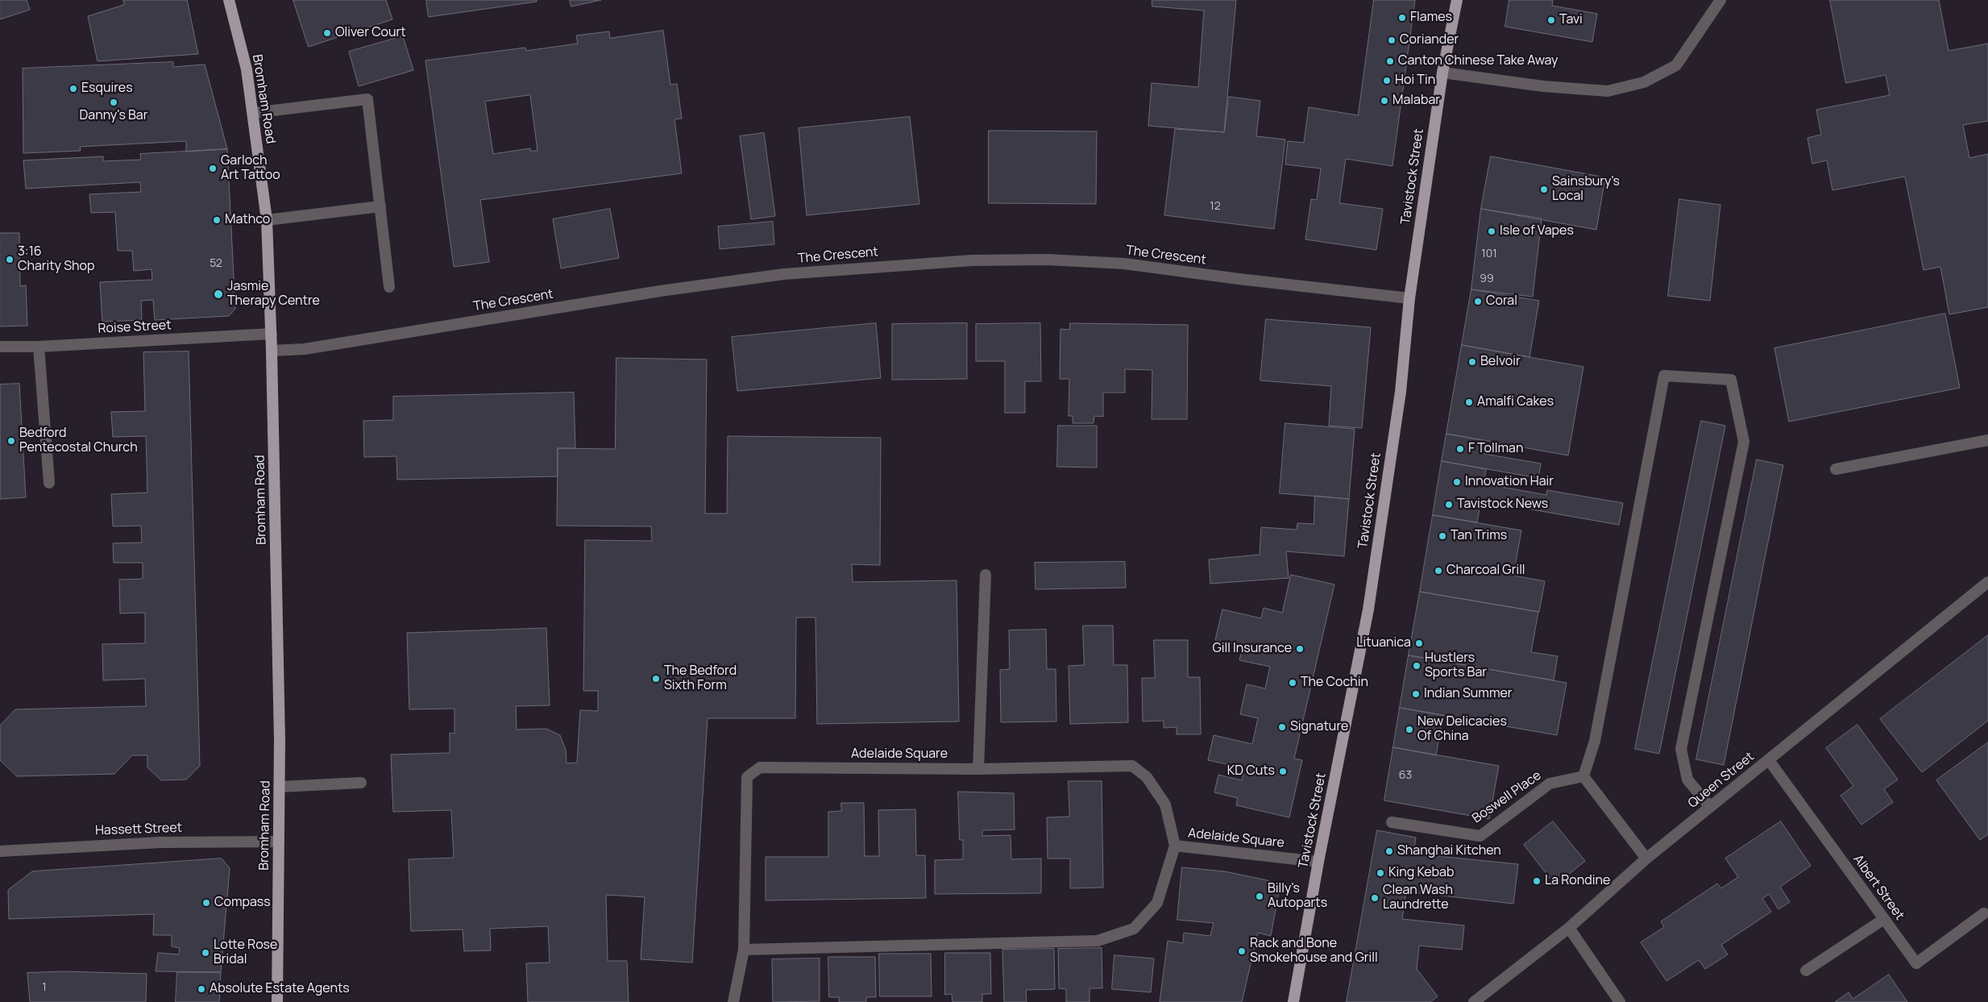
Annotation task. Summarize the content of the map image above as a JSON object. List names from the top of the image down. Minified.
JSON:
{"streets":{"main road":["Bromham Road","Tavistock Street"],"street":["The Crescent","Roise Street","Adelaide Square","Queen Street","Boswell Place","Hassett Street","Albert Street"]},"crossings":[["Bromham Road","The Crescent"],["Bromham Road","Roise Street"],["Bromham Road","Hassett Street"],["Tavistock Street","The Crescent"],["Tavistock Street","Adelaide Square"],["Queen Street","Albert Street"]],"places":["Flames","Tavi","Oliver Court","Coriander","Canton Chinese Take Away","Hoi Tin","Esquires","Malabar","Danny's Bar","Garloch Art Tattoo","Sainsbury's Local","Mathco","Isle of Vapes","3:16 Charity Shop","Jasmie Therapy Centre","Coral","Belvoir","Amalfi Cakes","Bedford Pentecostal Church","F Tollman","Innovation Hair","Tavistock News","Tan Trims","Charcoal Grill","Lituanica","Gill Insurance","Hustlers Sports Bar","The Bedford Sixth Form","The Cochin","Indian Summer","Signature","New Delicacies Of China","KD Cuts","Shanghai Kitchen","King Kebab","La Rondine","Billy's Autoparts","Clean Wash Laundrette","Compass","Rack and Bone Smokehouse and Grill","Lotte Rose Bridal","Absolute Estate Agents"],"house_numbers":["12","101","52","99","63","1"]}
